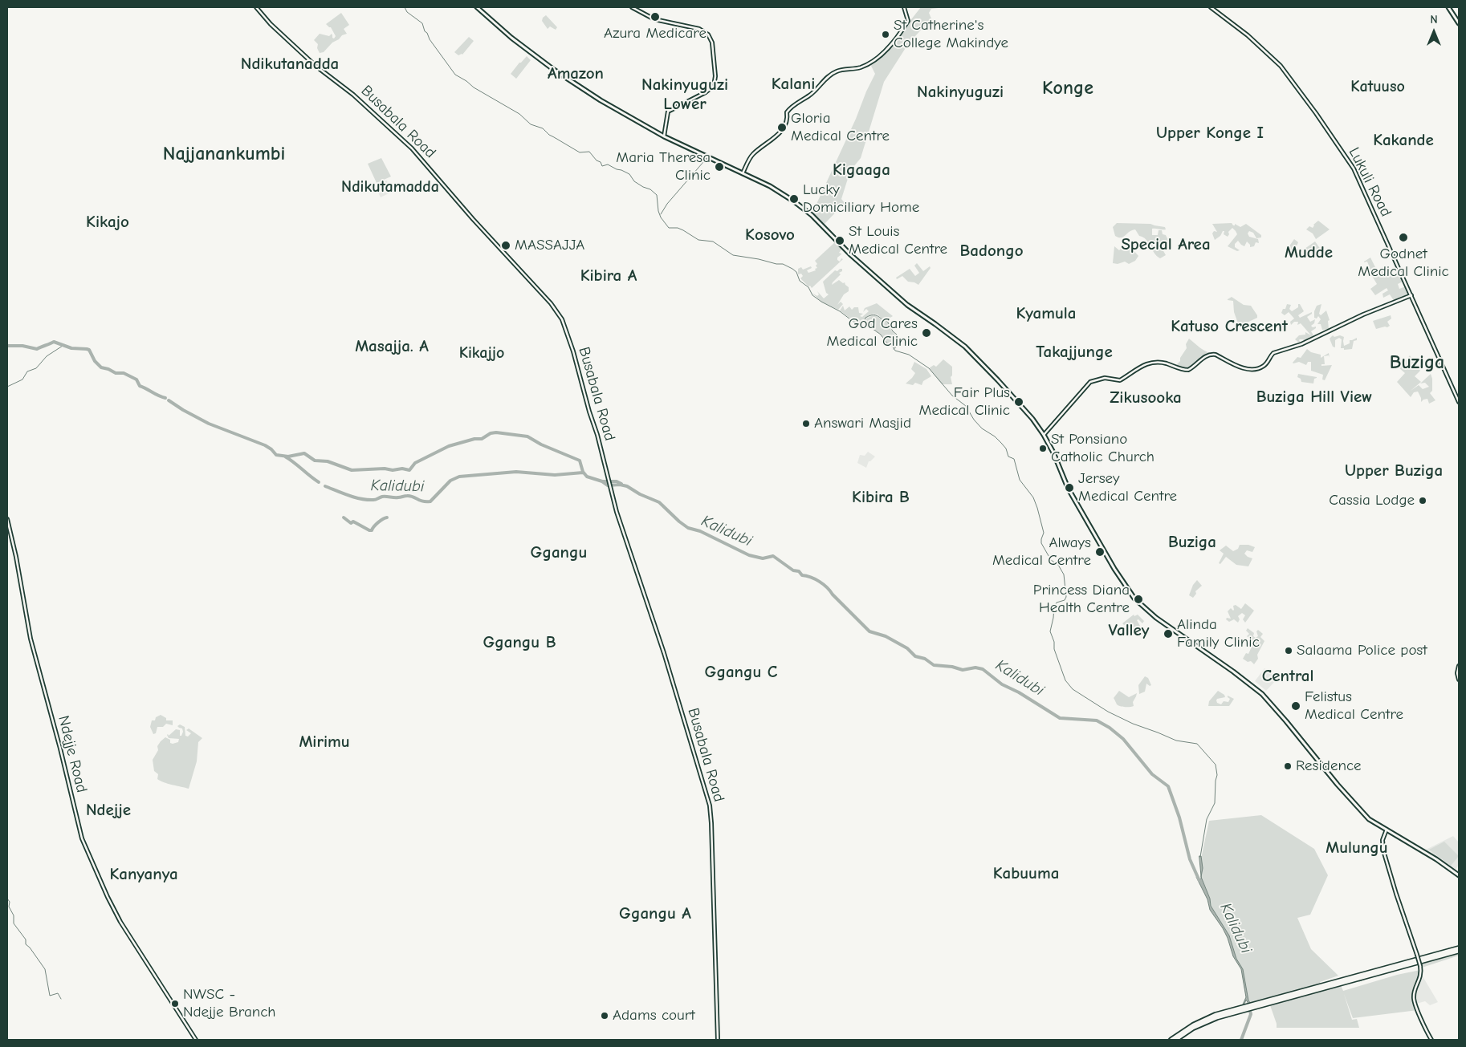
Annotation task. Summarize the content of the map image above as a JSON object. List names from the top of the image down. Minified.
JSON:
{"streets":{"street":["Busabala Road","Lukuli Road","Ndejje Road"]},"districts":["Ndikutanadda","Amazon","Kalani","Nakinyuguzi Lower","Katuuso","Konge","Nakinyuguzi","Upper Konge I","Kakande","Najjanankumbi","Kigaaga","Ndikutamadda","Kikajo","Kosovo","Special Area","Badongo","Mudde","Kibira A","Kyamula","Katuso Crescent","Masajja. A","Takajjunge","Kikajjo","Buziga","Buziga Hill View","Zikusooka","Upper Buziga","Kibira B","Buziga","Ggangu","Valley","Ggangu B","Ggangu C","Central","Mirimu","Ndejje","Mulungu","Kabuuma","Kanyanya","Ggangu A"],"water":["Kalidubi"],"places":["Azura Medicare","St Catherine's College Makindye","Gloria Medical Centre","Maria Theresa Clinic","Lucky Domiciliary Home","Godnet Medical Clinic","St Louis Medical Centre","MASSAJJA","God Cares Medical Clinic","Fair Plus Medical Clinic","Answari Masjid","St Ponsiano Catholic Church","Jersey Medical Centre","Cassia Lodge","Always Medical Centre","Princess Diana Health Centre","Alinda Family Clinic","Salaama Police post","Felistus Medical Centre","Residence","NWSC - Ndejje Branch","Adams court"],"north":"top"}
